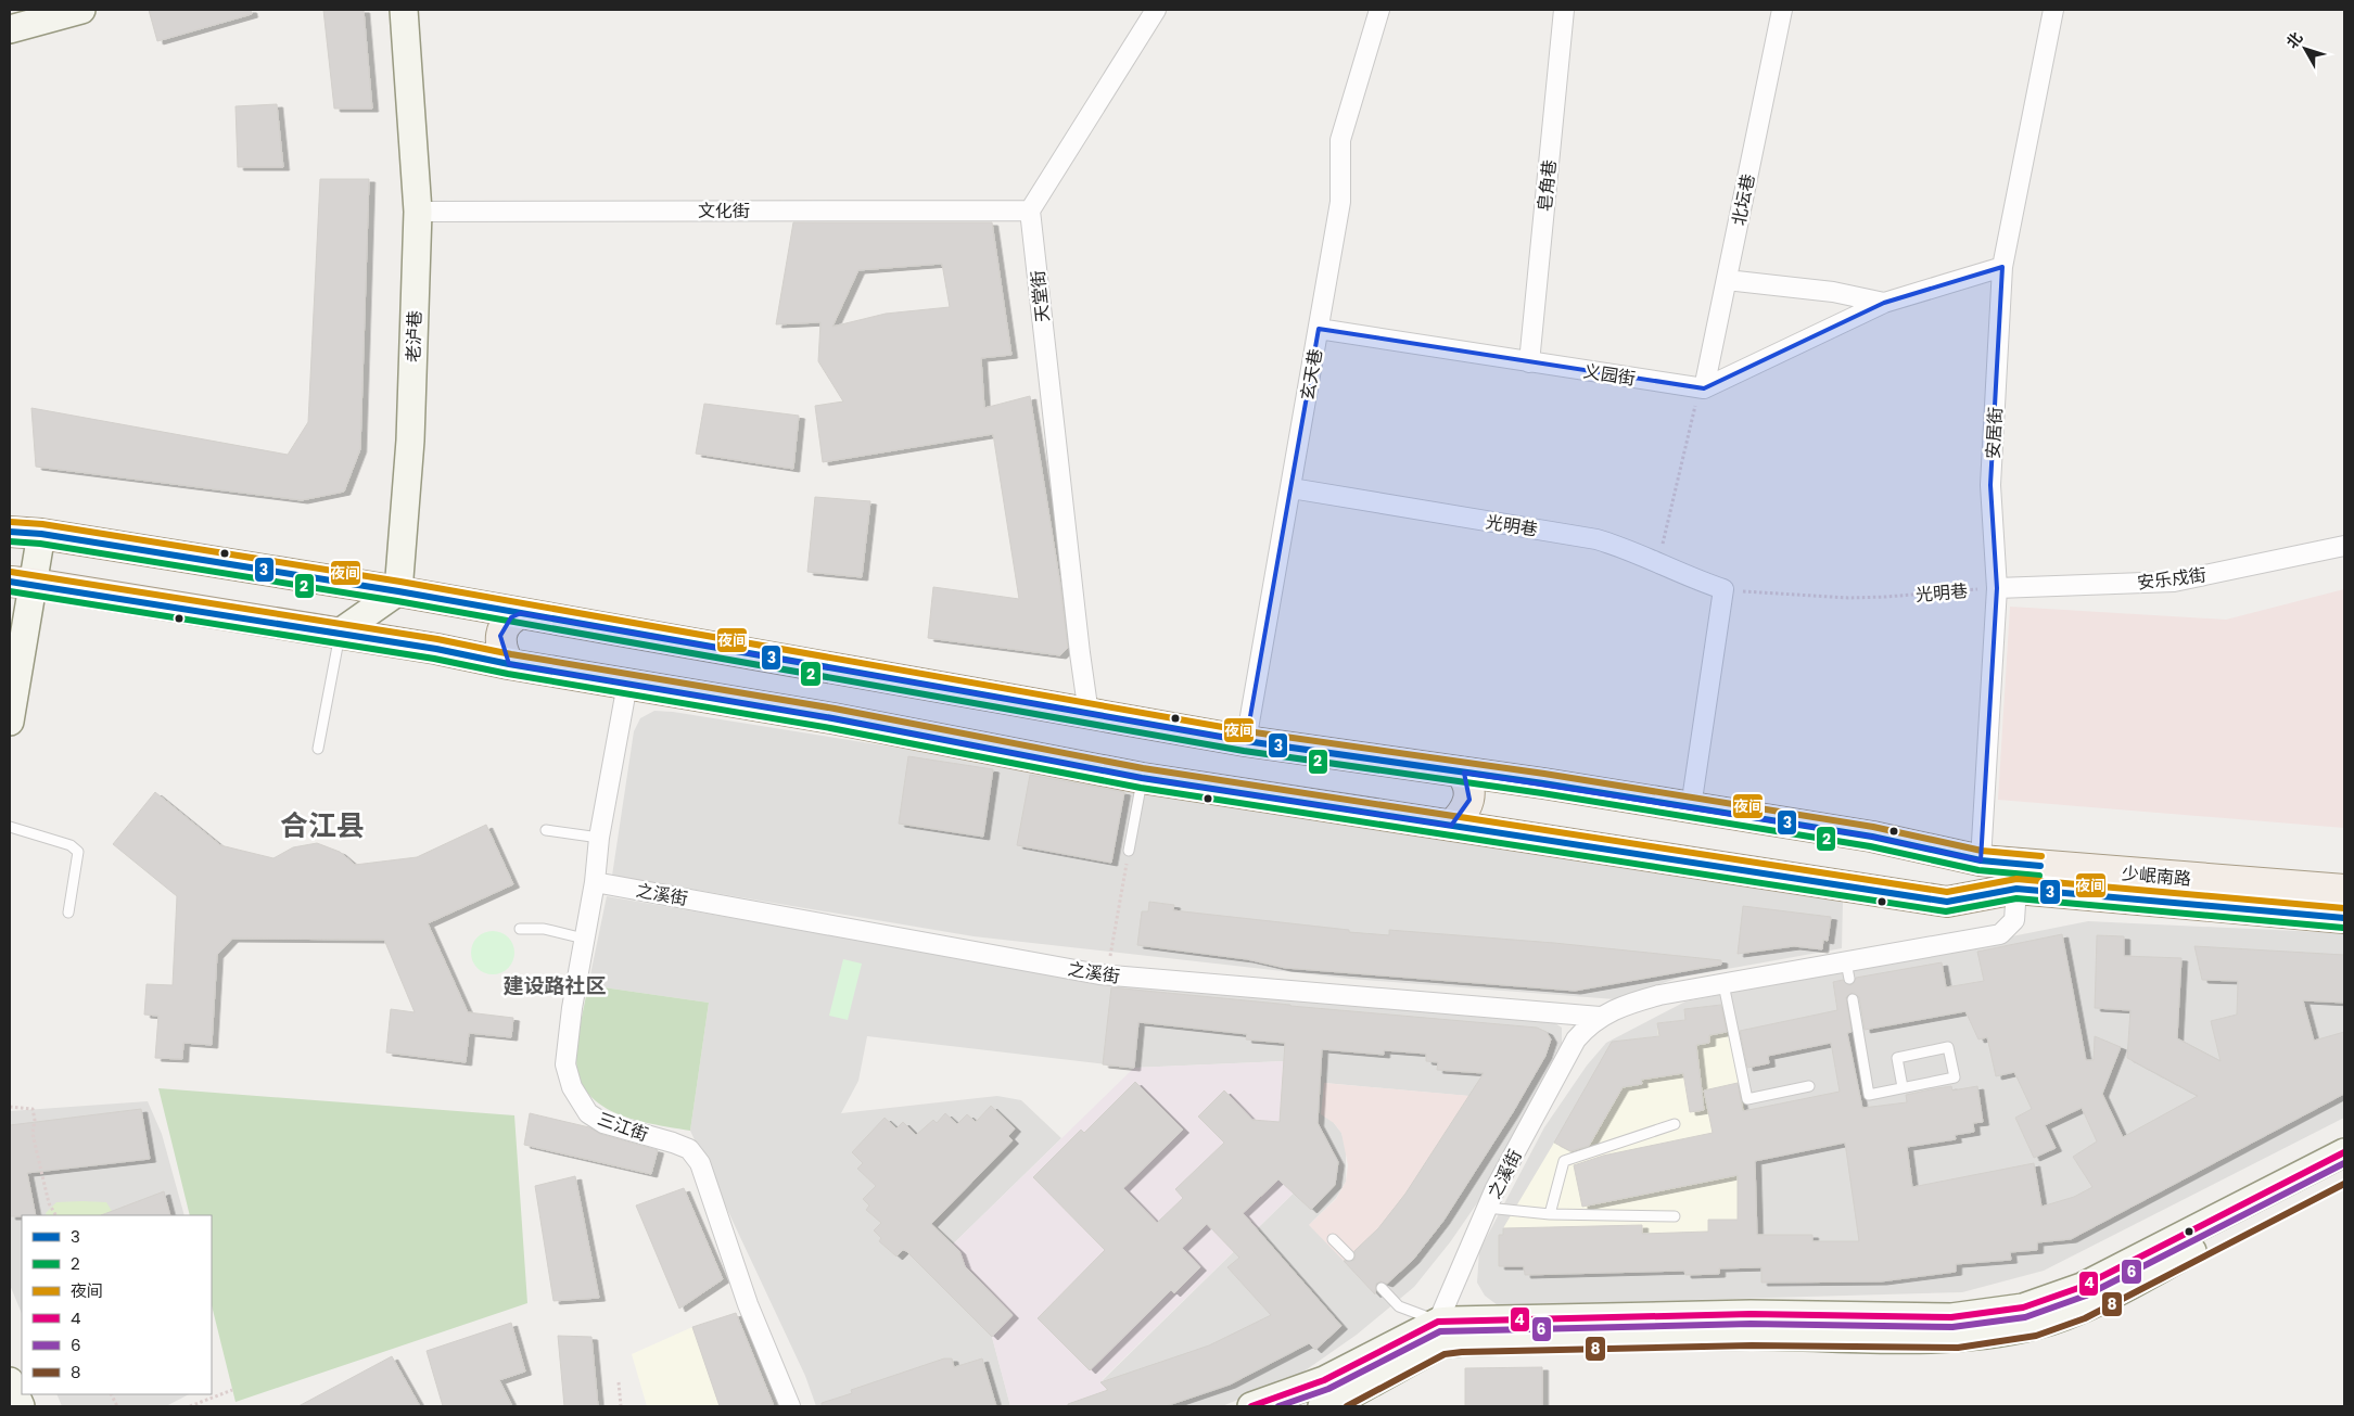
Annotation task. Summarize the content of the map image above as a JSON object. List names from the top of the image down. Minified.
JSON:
{"streets":{"main road":["老泸巷","少岷南路"],"street":["皂角巷","北坛巷","文化街","天堂街","玄天巷","义园街","安居街","光明巷","安乐戍街","之溪街","三江街"]},"crossings":[["皂角巷","义园街"],["北坛巷","义园街"],["文化街","天堂街"],["文化街","老泸巷"],["天堂街","少岷南路"],["老泸巷","少岷南路"],["玄天巷","义园街"],["玄天巷","光明巷"],["玄天巷","少岷南路"],["安居街","光明巷"],["安居街","安乐戍街"],["安居街","少岷南路"],["光明巷","安乐戍街"],["少岷南路","之溪街"],["少岷南路","三江街"],["之溪街","三江街"]],"districts":["合江县","建设路社区"],"lines":["transit line 夜间","transit line 3","transit line 2","transit line 4","transit line 6","transit line 8"],"legend":["3","2","夜间","4","6","8"],"north":"top left"}
